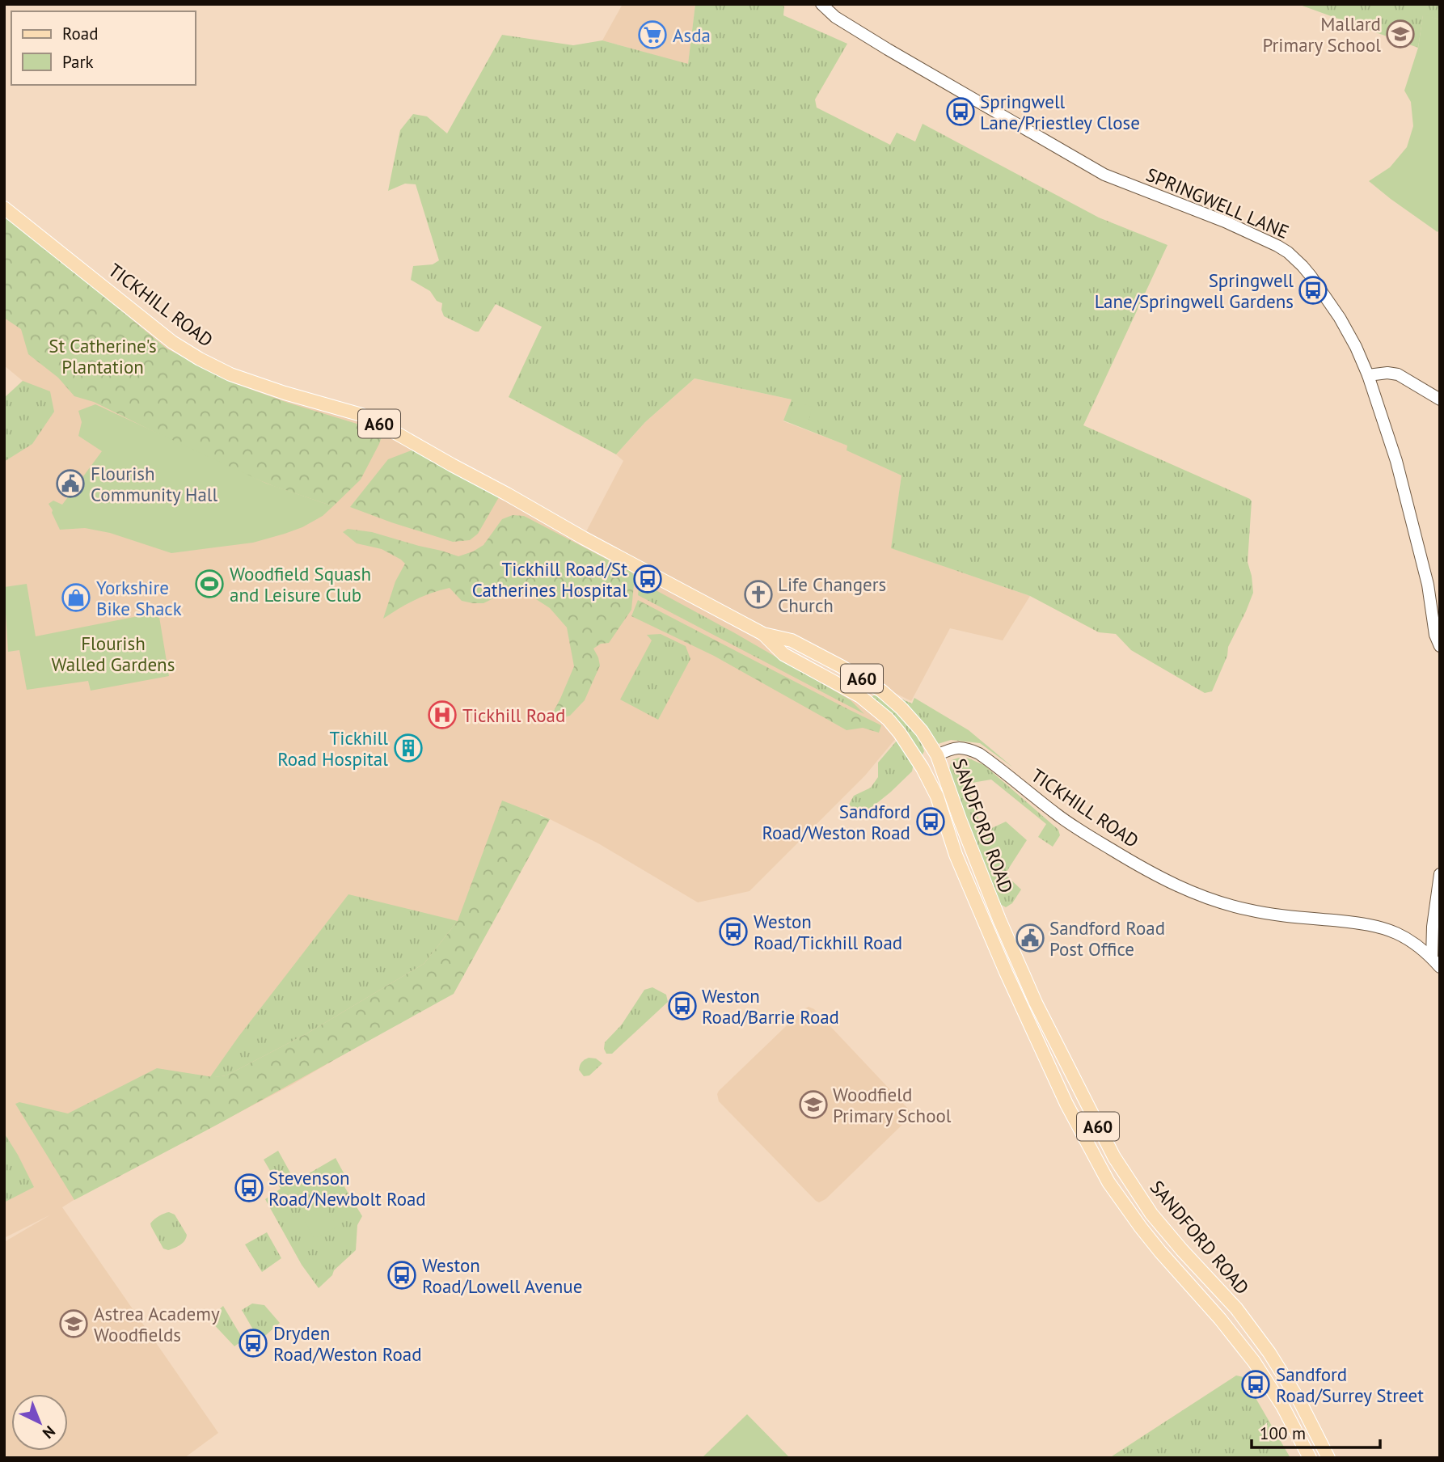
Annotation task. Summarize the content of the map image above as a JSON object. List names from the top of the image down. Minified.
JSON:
{"streets":{"main road":["TICKHILL ROAD","A60","SANDFORD ROAD"],"street":["SPRINGWELL LANE"]},"crossings":[["TICKHILL ROAD","SANDFORD ROAD"]],"parks":["St Catherine's Plantation","Flourish Walled Gardens"],"places":{"school or university":["Mallard Primary School","Woodfield Primary School","Astrea Academy Woodfields"],"supermarket":["Asda"],"bus stop":["Springwell Lane/Priestley Close","Springwell Lane/Springwell Gardens","Tickhill Road/St Catherines Hospital","Sandford Road/Weston Road","Weston Road/Tickhill Road","Weston Road/Barrie Road","Stevenson Road/Newbolt Road","Weston Road/Lowell Avenue","Dryden Road/Weston Road","Sandford Road/Surrey Street"],"public building":["Flourish Community Hall","Sandford Road Post Office"],"sports":["Woodfield Squash and Leisure Club"],"church":["Life Changers Church"],"shop":["Yorkshire Bike Shack"],"hospital":["Tickhill Road"],"building":["Tickhill Road Hospital"]},"legend":["Road","Park"],"scale_bar":"100 m","north":"bottom right"}
